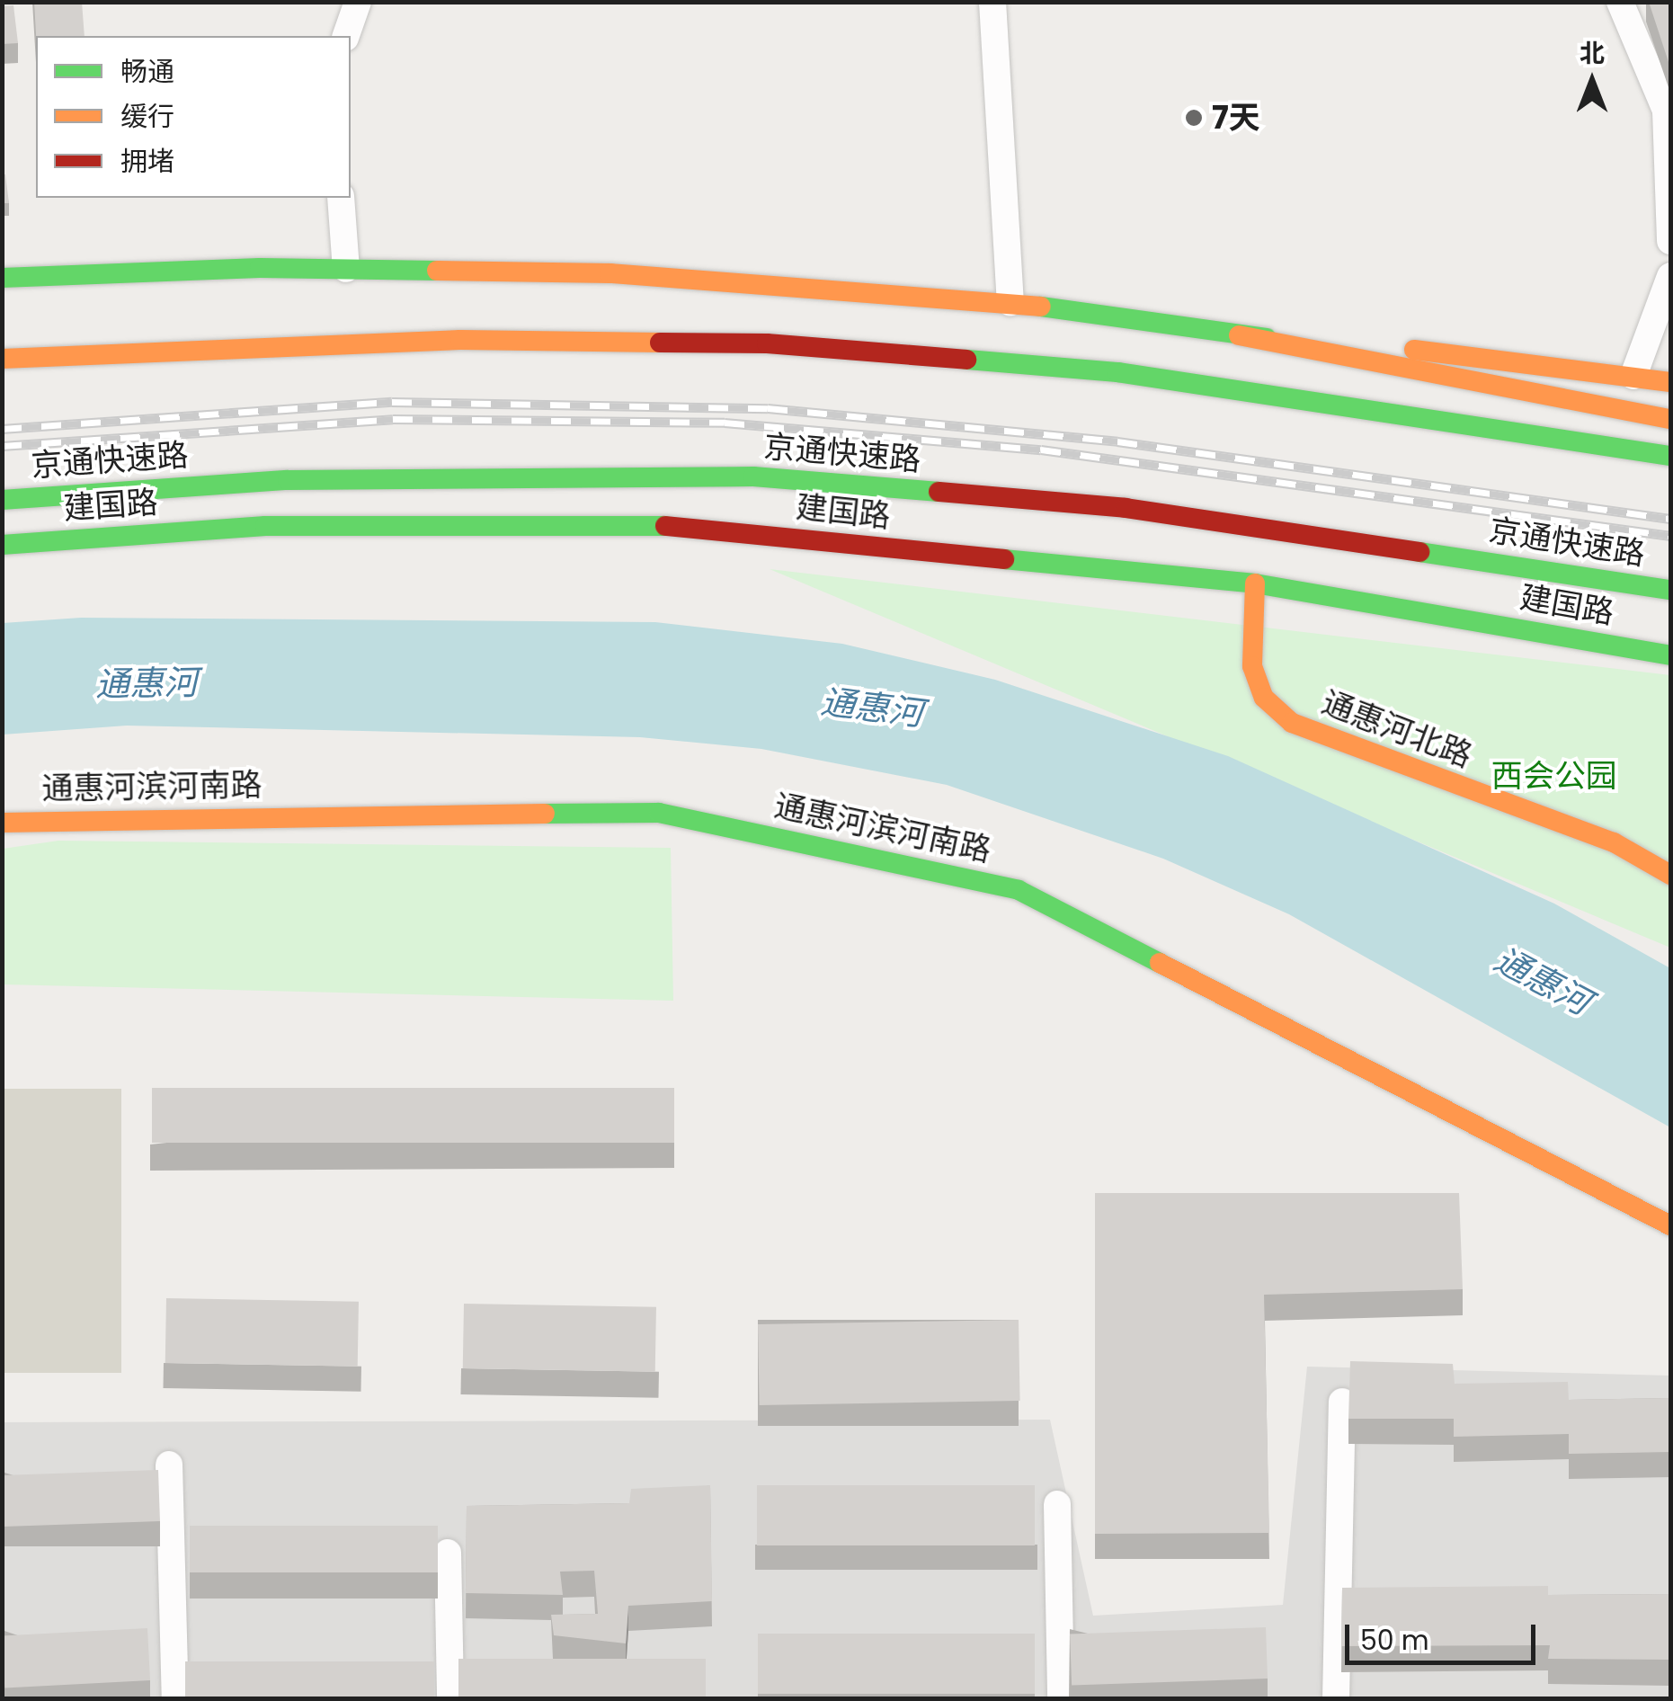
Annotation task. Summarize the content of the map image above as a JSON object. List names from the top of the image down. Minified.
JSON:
{"streets":{"main road":["京通快速路","建国路","通惠河北路","通惠河滨河南路"]},"crossings":[["建国路","通惠河北路"]],"water":["通惠河"],"parks":["西会公园"],"places":["7天"],"legend":["畅通","缓行","拥堵"],"scale_bar":"50 m","north":"top"}
